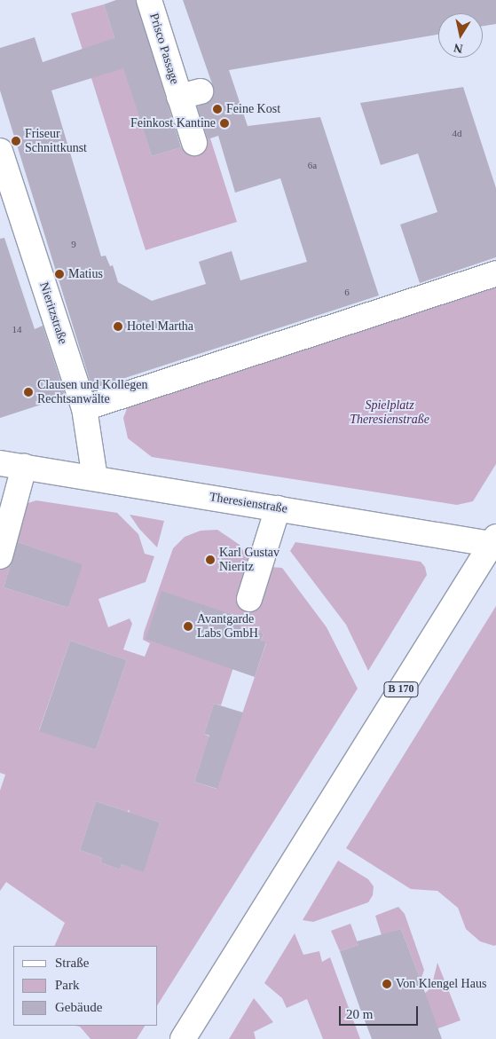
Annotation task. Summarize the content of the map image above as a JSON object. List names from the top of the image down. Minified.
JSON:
{"streets":{"street":["Prisco Passage","Nieritzstraße","Theresienstraße","B 170"]},"crossings":[["Nieritzstraße","Theresienstraße"],["Theresienstraße","B 170"]],"parks":["Spielplatz Theresienstraße"],"places":["Feine Kost","Feinkost Kantine","Friseur Schnittkunst","Matius","Hotel Martha","Clausen und Kollegen Rechtsanwälte","Karl Gustav Nieritz","Avantgarde Labs GmbH","Von Klengel Haus"],"house_numbers":["4d","6a","9","6","14"],"legend":["Straße","Park","Gebäude"],"scale_bar":"20 m","north":"bottom"}
